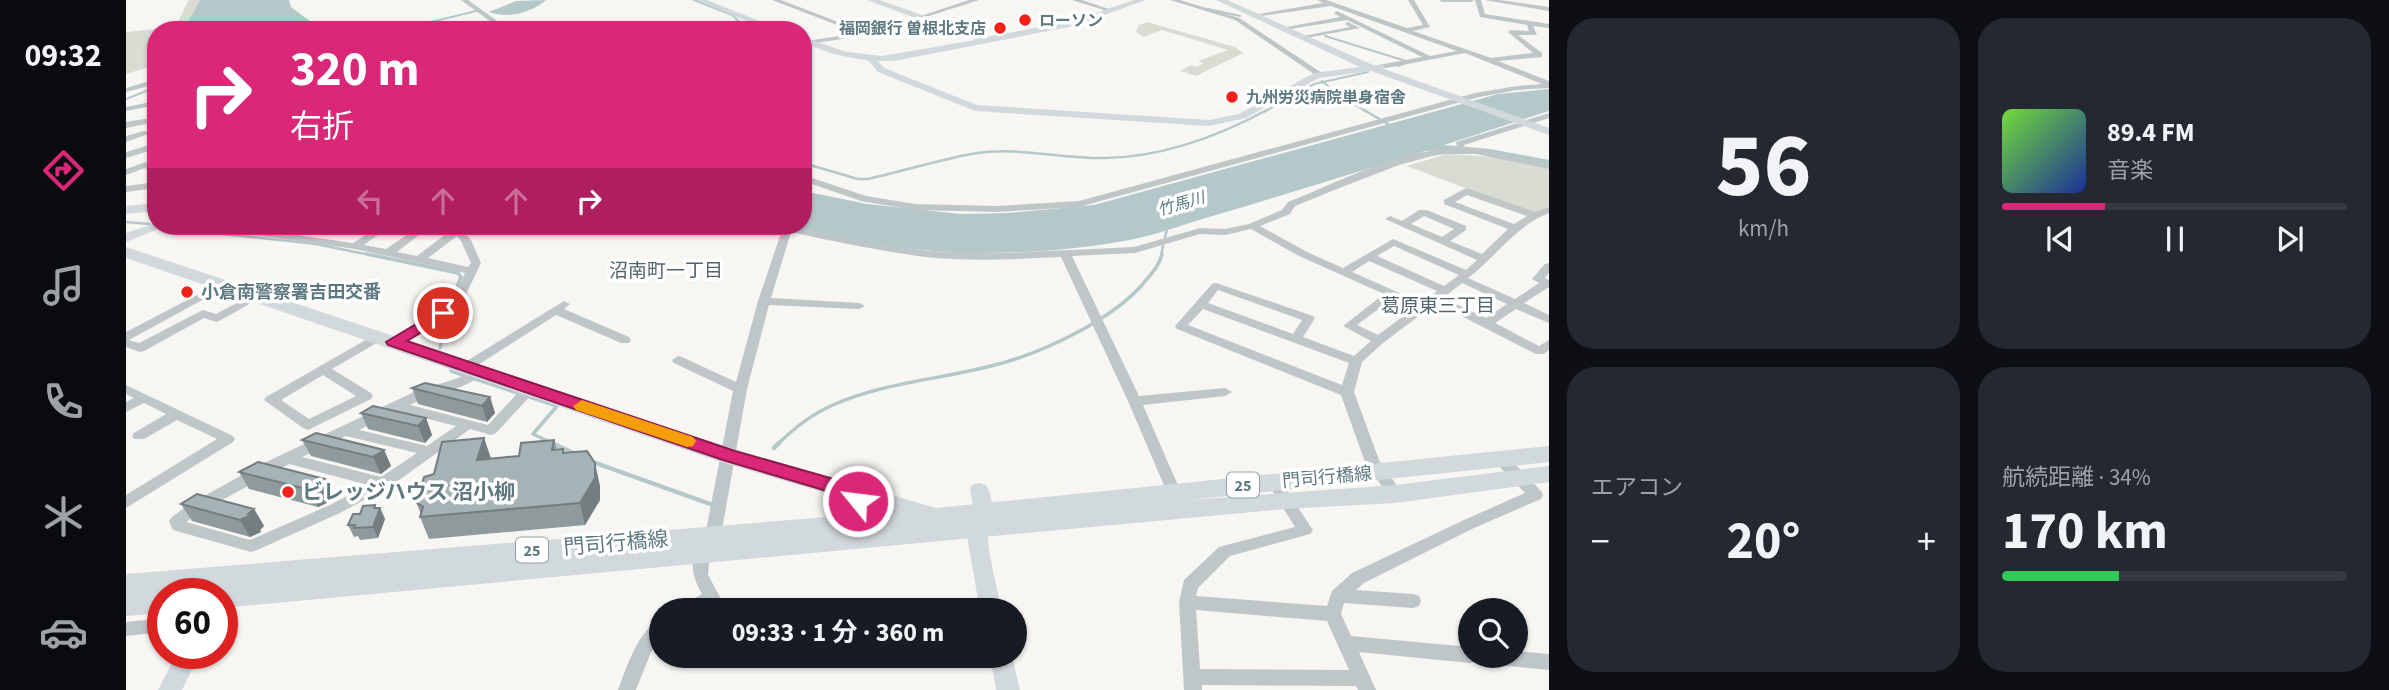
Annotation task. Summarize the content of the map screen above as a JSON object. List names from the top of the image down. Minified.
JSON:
{"streets":{"main road":["門司行橋線","25"]},"districts":["沼南町一丁目","葛原東三丁目"],"water":["竹馬川"],"places":["ローソン","福岡銀行 曽根北支店","九州労災病院単身宿舎","小倉南警察署吉田交番","ビレッジハウス 沼小柳"],"page":{"tabs":"09:32","tile":[["56","km/h"],"エアコン",["航続距離 · 34%","170 km"]],"turn":["320 m","右折"],"song":["89.4 FM","音楽"],"heat":["−","20°","+"],"limit":"60","trip":"09:33 · 1 分 · 360 m"}}
